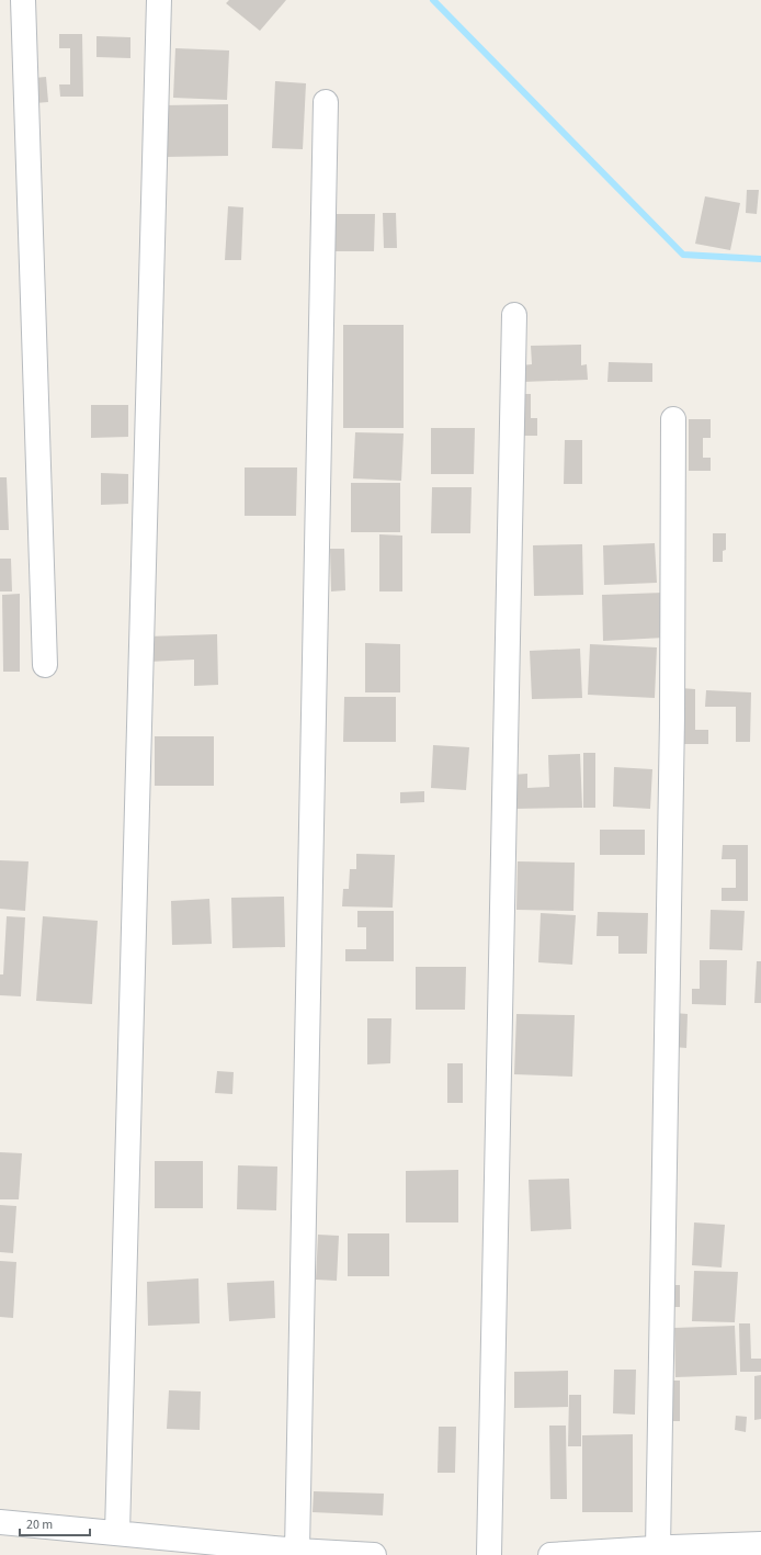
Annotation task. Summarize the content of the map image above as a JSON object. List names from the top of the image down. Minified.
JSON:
{"scale_bar":"20 m"}
